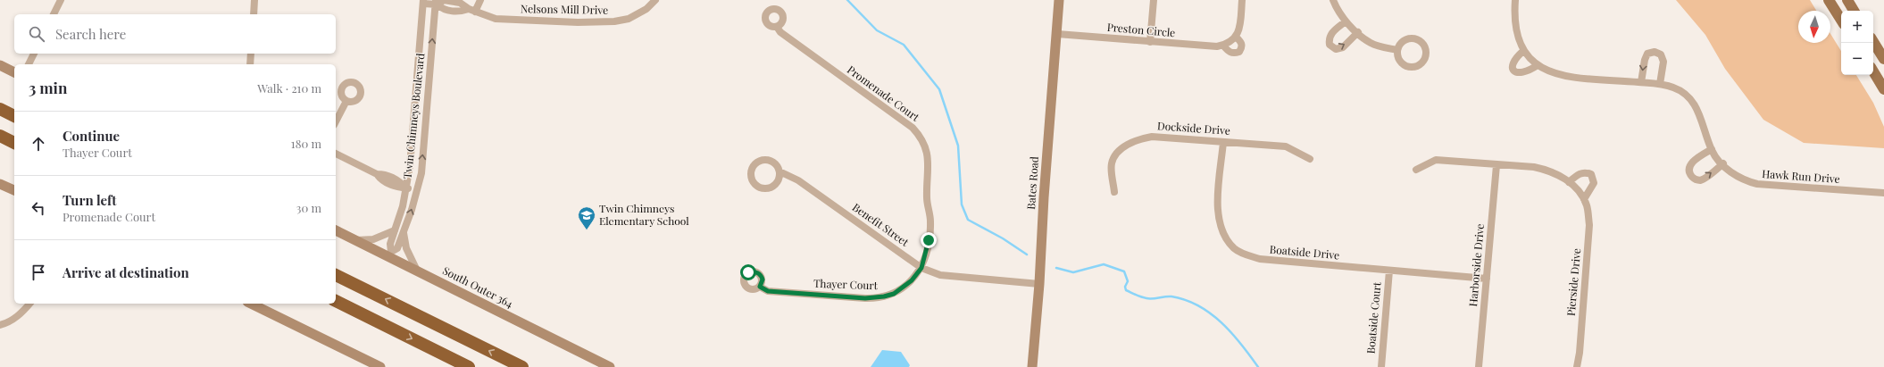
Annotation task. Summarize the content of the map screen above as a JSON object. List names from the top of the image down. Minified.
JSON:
{"streets":{"street":["Nelsons Mill Drive","Preston Circle","Promenade Court","Twin Chimneys Boulevard","Dockside Drive","Hawk Run Drive","Bates Road","Benefit Street","Boatside Drive","Harborside Drive","Pierside Drive","Thayer Court","South Outer 364","Boatside Court"]},"crossings":[["Nelsons Mill Drive","Twin Chimneys Boulevard"],["Preston Circle","Bates Road"],["Promenade Court","Benefit Street"],["Promenade Court","Thayer Court"],["Twin Chimneys Boulevard","South Outer 364"],["Dockside Drive","Boatside Drive"],["Bates Road","Benefit Street"],["Benefit Street","Thayer Court"],["Boatside Drive","Harborside Drive"],["Boatside Drive","Boatside Court"],["Harborside Drive","Pierside Drive"]],"places":{"school or university":["Twin Chimneys Elementary School"]},"north":"bottom","page":{"map_buttons":["+","−"],"search":"Search here","heading":["3 min","Walk · 210 m"],"list":[["Continue","Thayer Court","180 m"],["Turn left","Promenade Court","30 m"],"Arrive at destination"]}}
